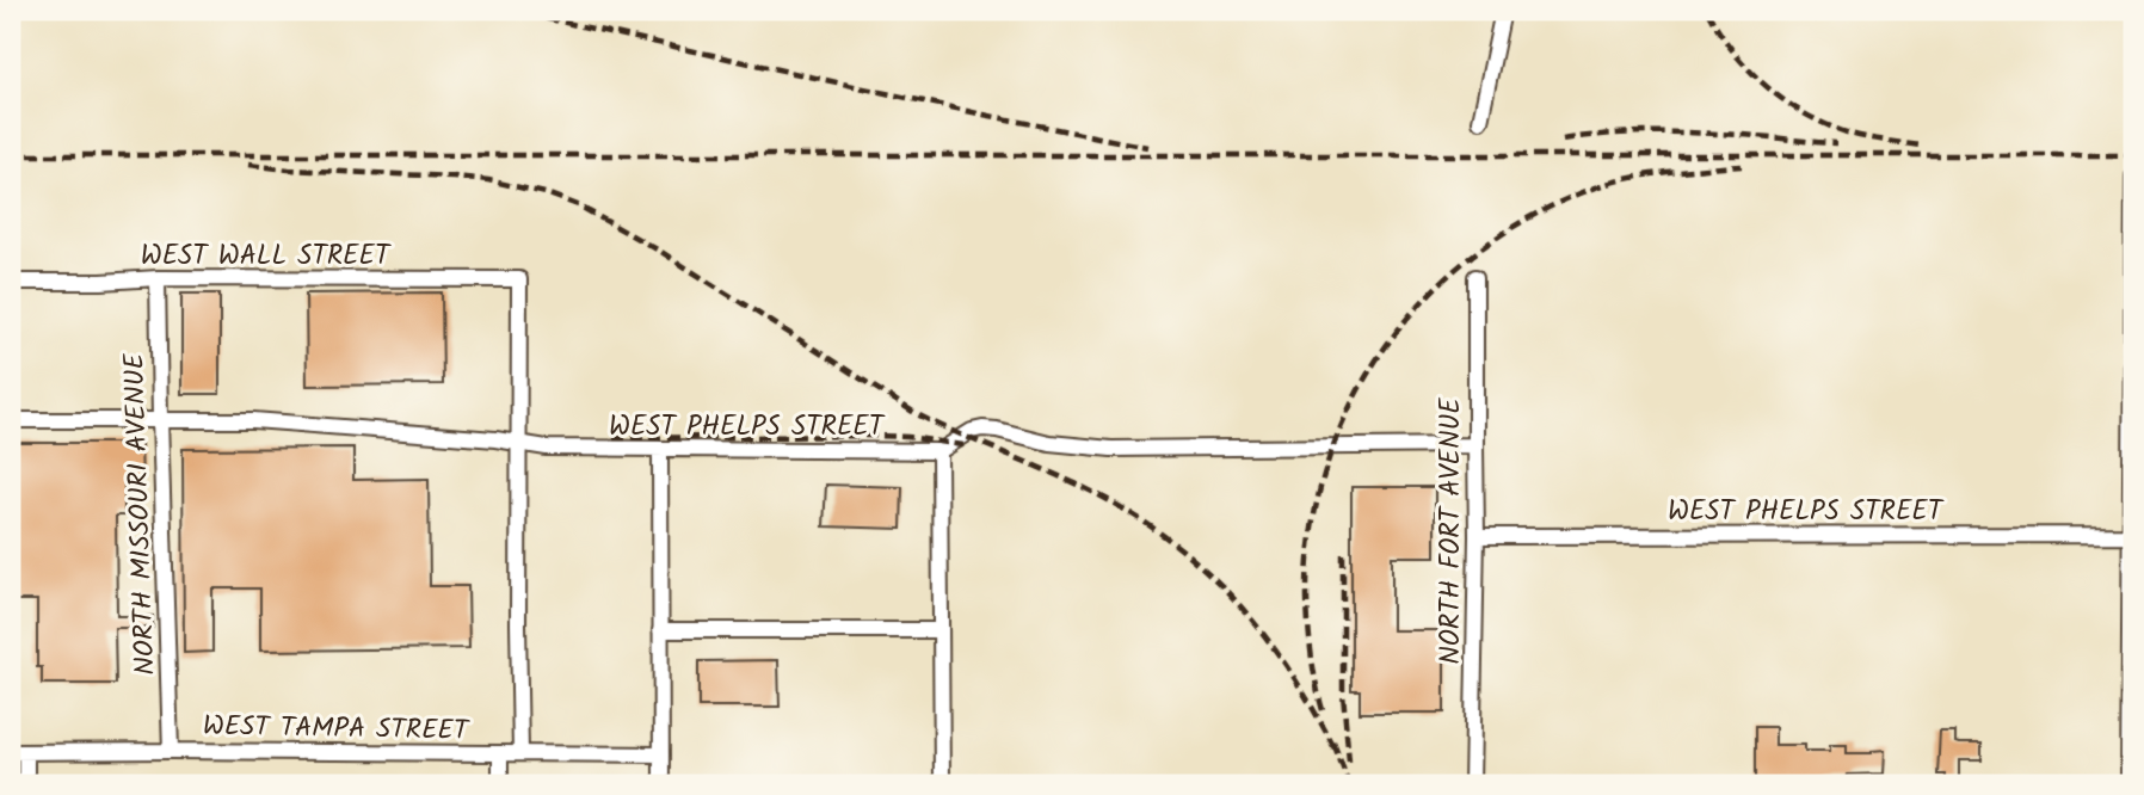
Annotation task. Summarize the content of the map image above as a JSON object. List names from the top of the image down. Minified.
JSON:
{"streets":{"street":["WEST WALL STREET","WEST PHELPS STREET","NORTH MISSOURI AVENUE","NORTH FORT AVENUE","WEST TAMPA STREET"]},"crossings":[["WEST WALL STREET","WEST PHELPS STREET"],["WEST WALL STREET","NORTH MISSOURI AVENUE"],["WEST PHELPS STREET","NORTH MISSOURI AVENUE"],["WEST PHELPS STREET","NORTH FORT AVENUE"],["NORTH MISSOURI AVENUE","WEST TAMPA STREET"]]}
